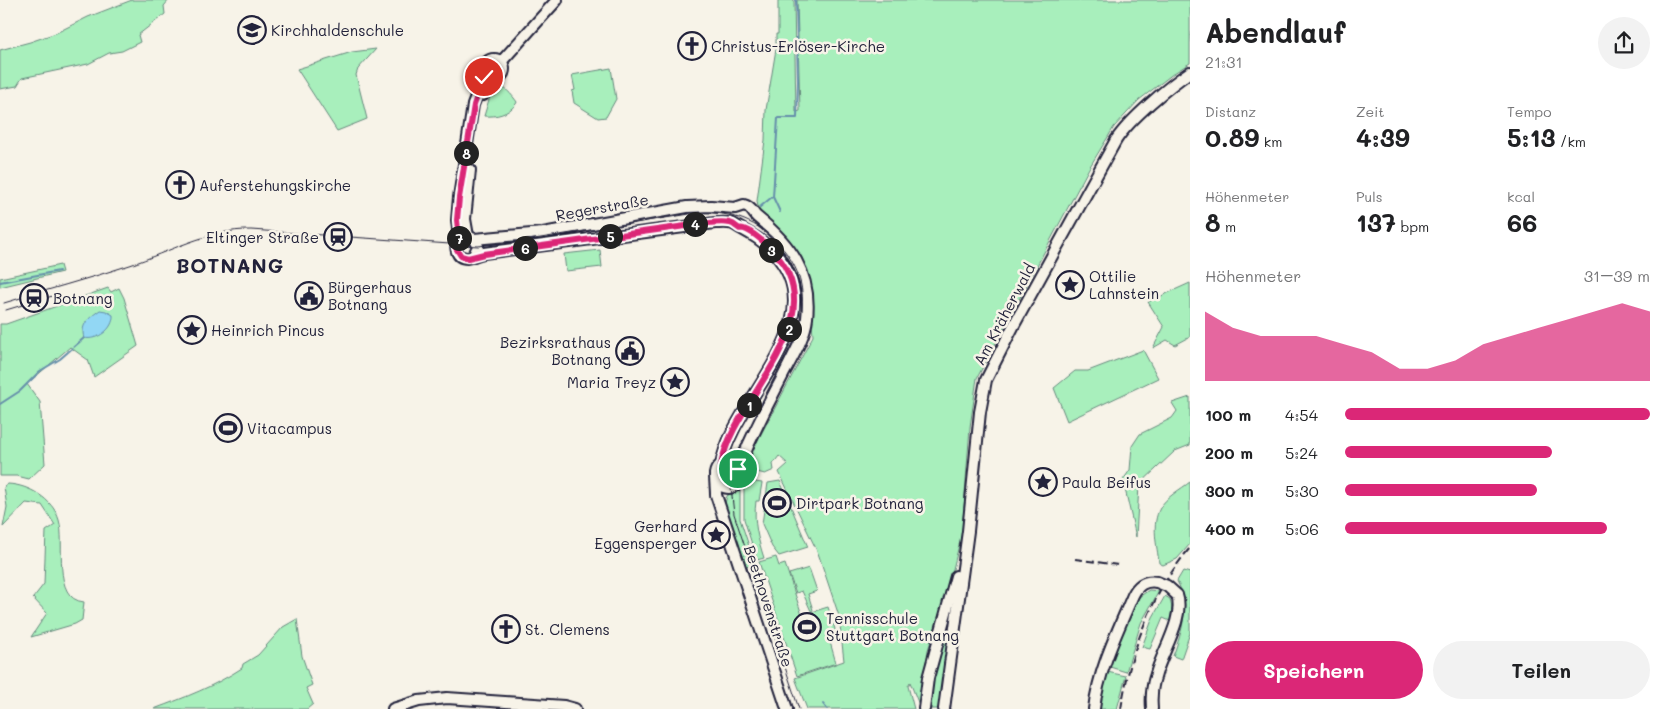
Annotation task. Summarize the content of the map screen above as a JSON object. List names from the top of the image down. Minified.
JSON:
{"streets":{"main road":["Regerstraße","Am Kräherwald","Beethovenstraße"]},"crossings":[["Regerstraße","Beethovenstraße"]],"districts":["BOTNANG"],"places":{"school or university":["Kirchhaldenschule"],"church":["Christus-Erlöser-Kirche","Auferstehungskirche","St. Clemens"],"station":["Eltinger Straße","Botnang"],"place":["Ottilie Lahnstein","Heinrich Pincus","Maria Treyz","Paula Beifus","Gerhard Eggensperger"],"public building":["Bürgerhaus Botnang","Bezirksrathaus Botnang"],"sports":["Vitacampus","Dirtpark Botnang","Tennisschule Stuttgart Botnang"]},"page":{"heading":["Abendlauf","21:31"],"stats":[["Distanz","0.89 km"],["Zeit","4:39"],["Tempo","5:13 /km"],["Höhenmeter","8 m"],["Puls","137 bpm"],["kcal","66"]],"pins":["8","4","5","7","6","3","2","1"],"chart":["Höhenmeter","31–39 m"],"list":[{"name":"100 m","note":"4:54"},{"name":"200 m","note":"5:24"},{"name":"300 m","note":"5:30"},{"name":"400 m","note":"5:06"}],"buttons":["Speichern","Teilen"]}}
